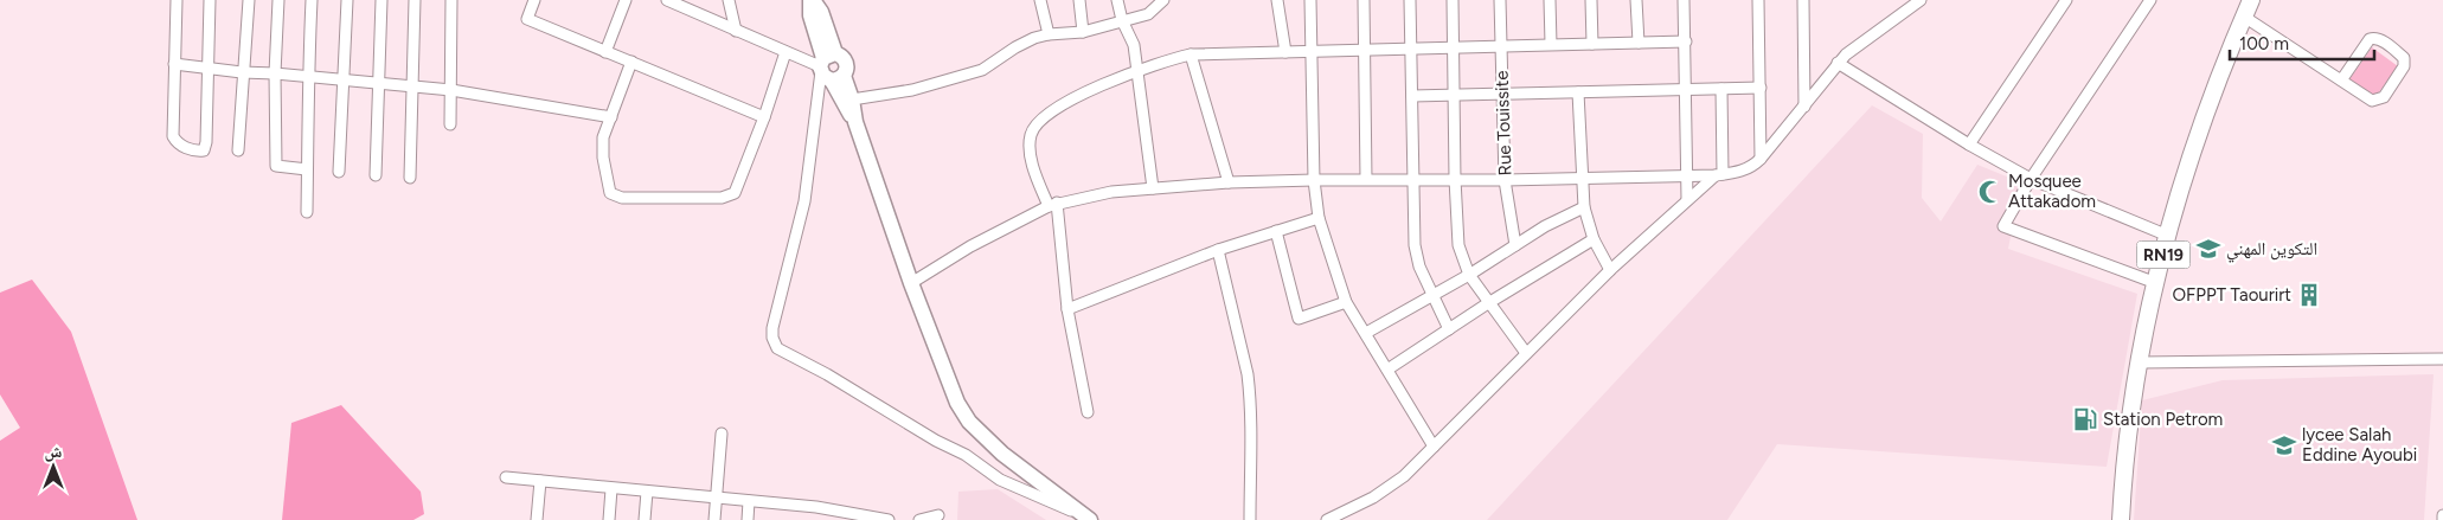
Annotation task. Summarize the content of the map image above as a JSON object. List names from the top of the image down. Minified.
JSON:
{"streets":{"main road":["RN19"],"street":["Rue Touissite"]},"places":{"mosque":["Mosquee Attakadom"],"school or university":["التكوين المهني","lycee Salah Eddine Ayoubi"],"building":["OFPPT Taourirt"],"fuel station":["Station Petrom"]},"scale_bar":"100 m","north":"top"}
